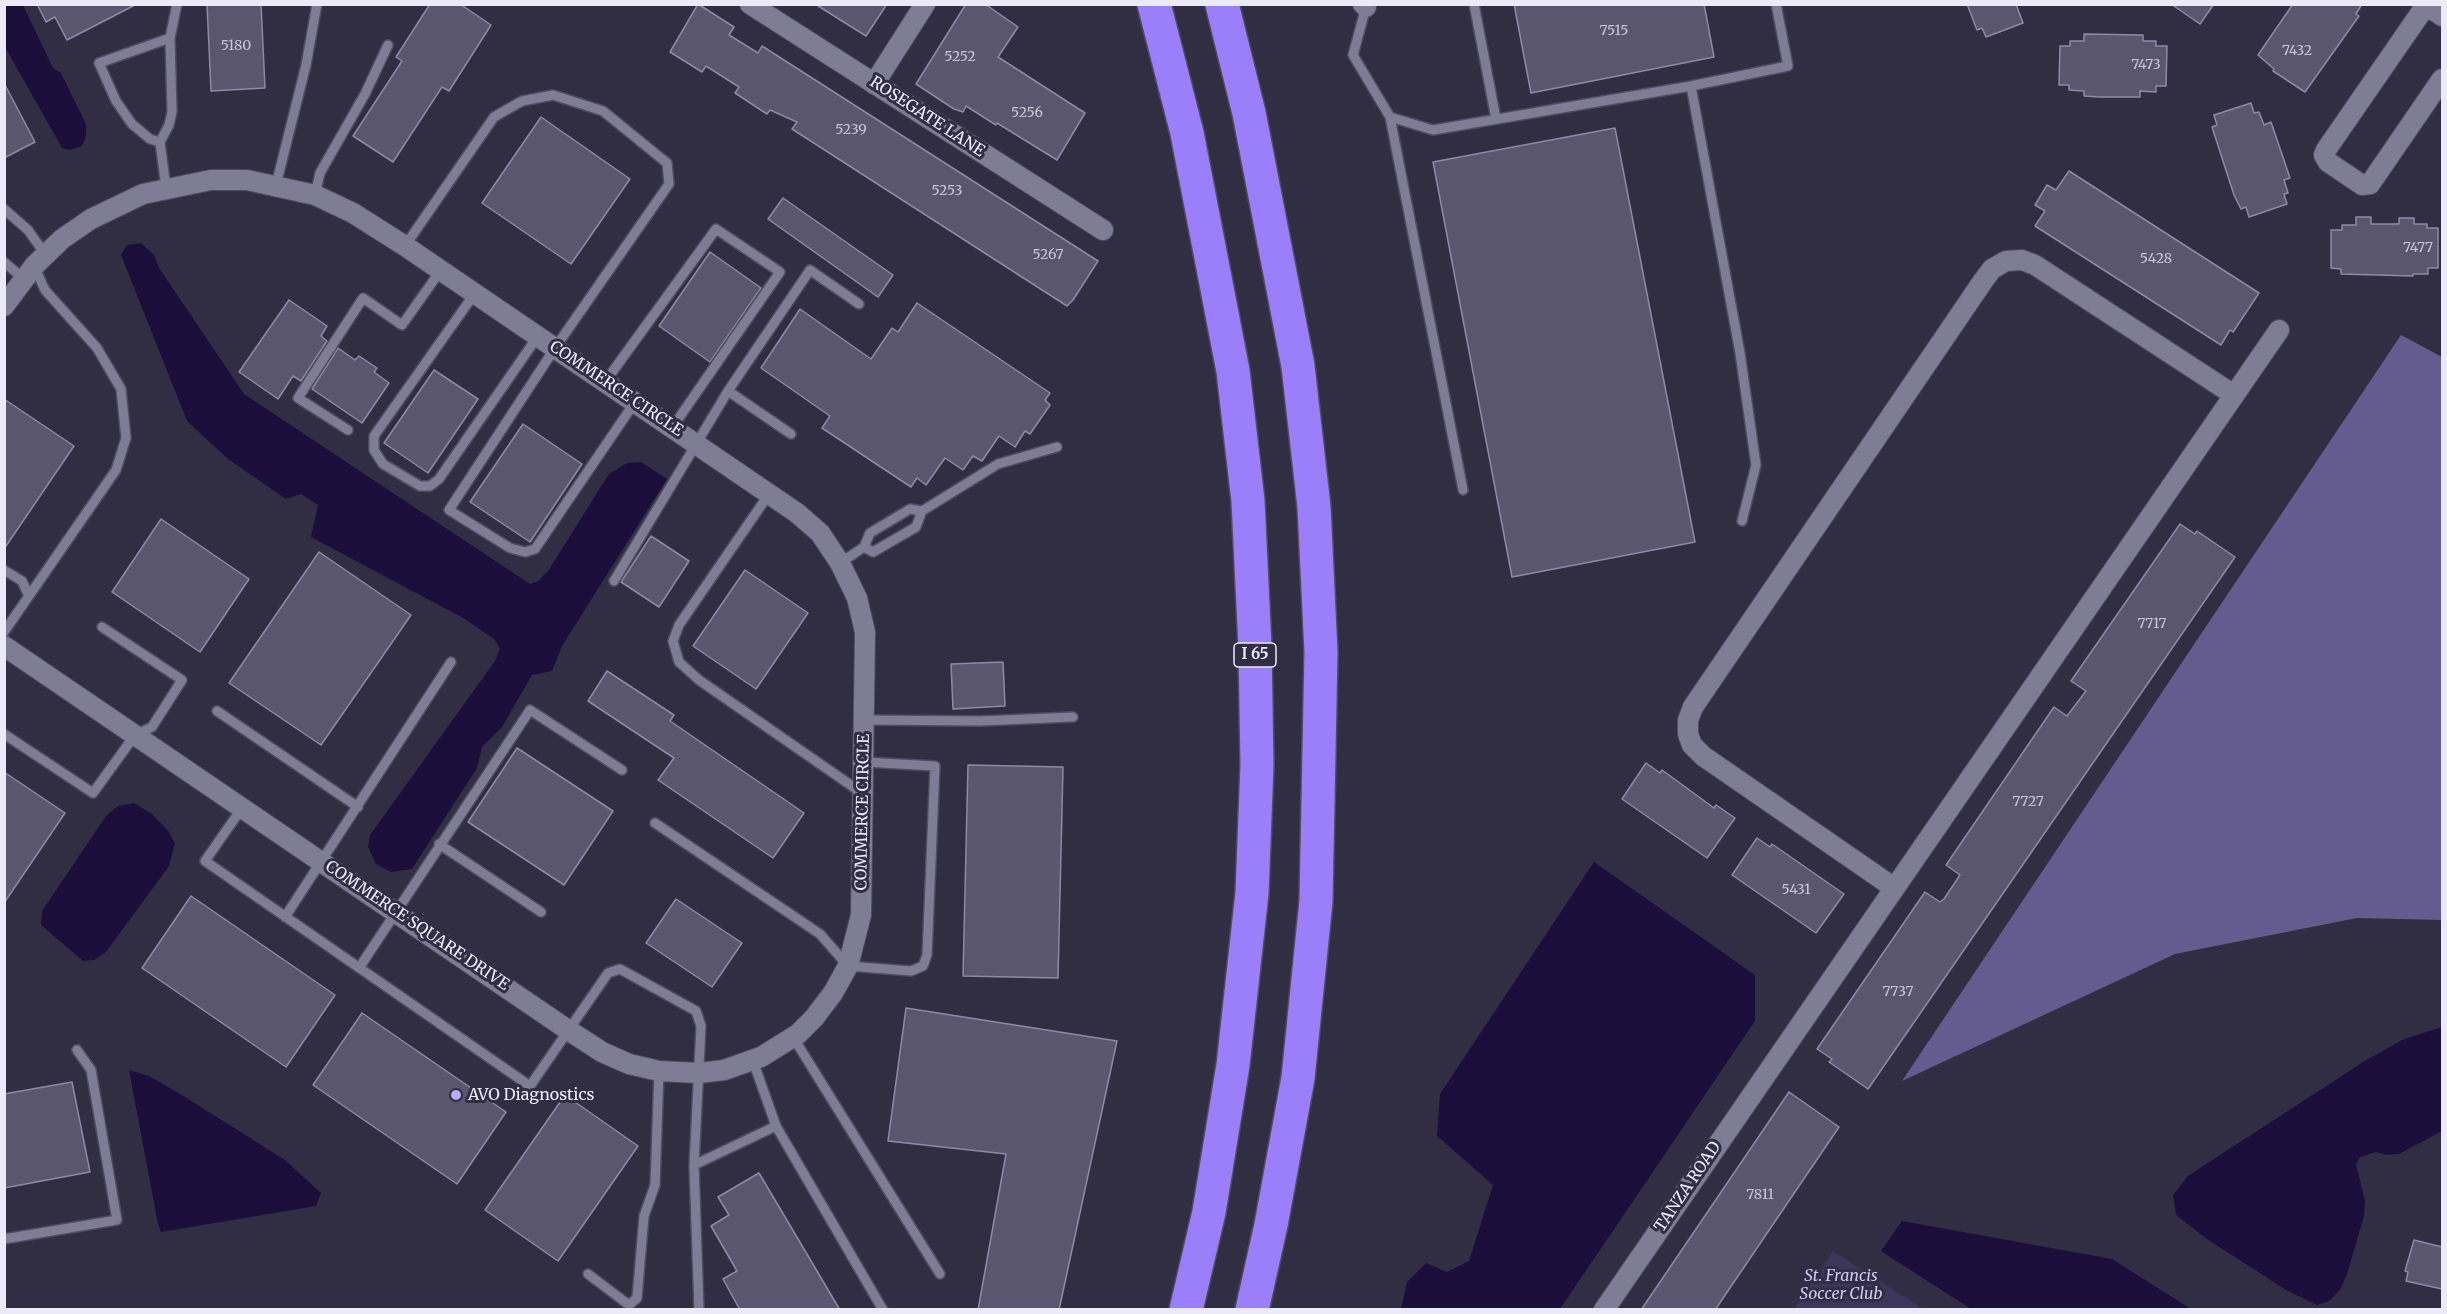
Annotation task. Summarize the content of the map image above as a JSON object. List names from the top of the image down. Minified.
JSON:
{"streets":{"highway":["I 65"],"street":["ROSEGATE LANE","COMMERCE CIRCLE","COMMERCE SQUARE DRIVE","TANZA ROAD"]},"crossings":[["COMMERCE CIRCLE","COMMERCE SQUARE DRIVE"]],"parks":["St. Francis Soccer Club"],"places":["AVO Diagnostics"],"house_numbers":["7515","5180","7432","5252","7473","5256","5239","5253","7477","5267","5428","7717","7727","5431","7737","7811"]}
